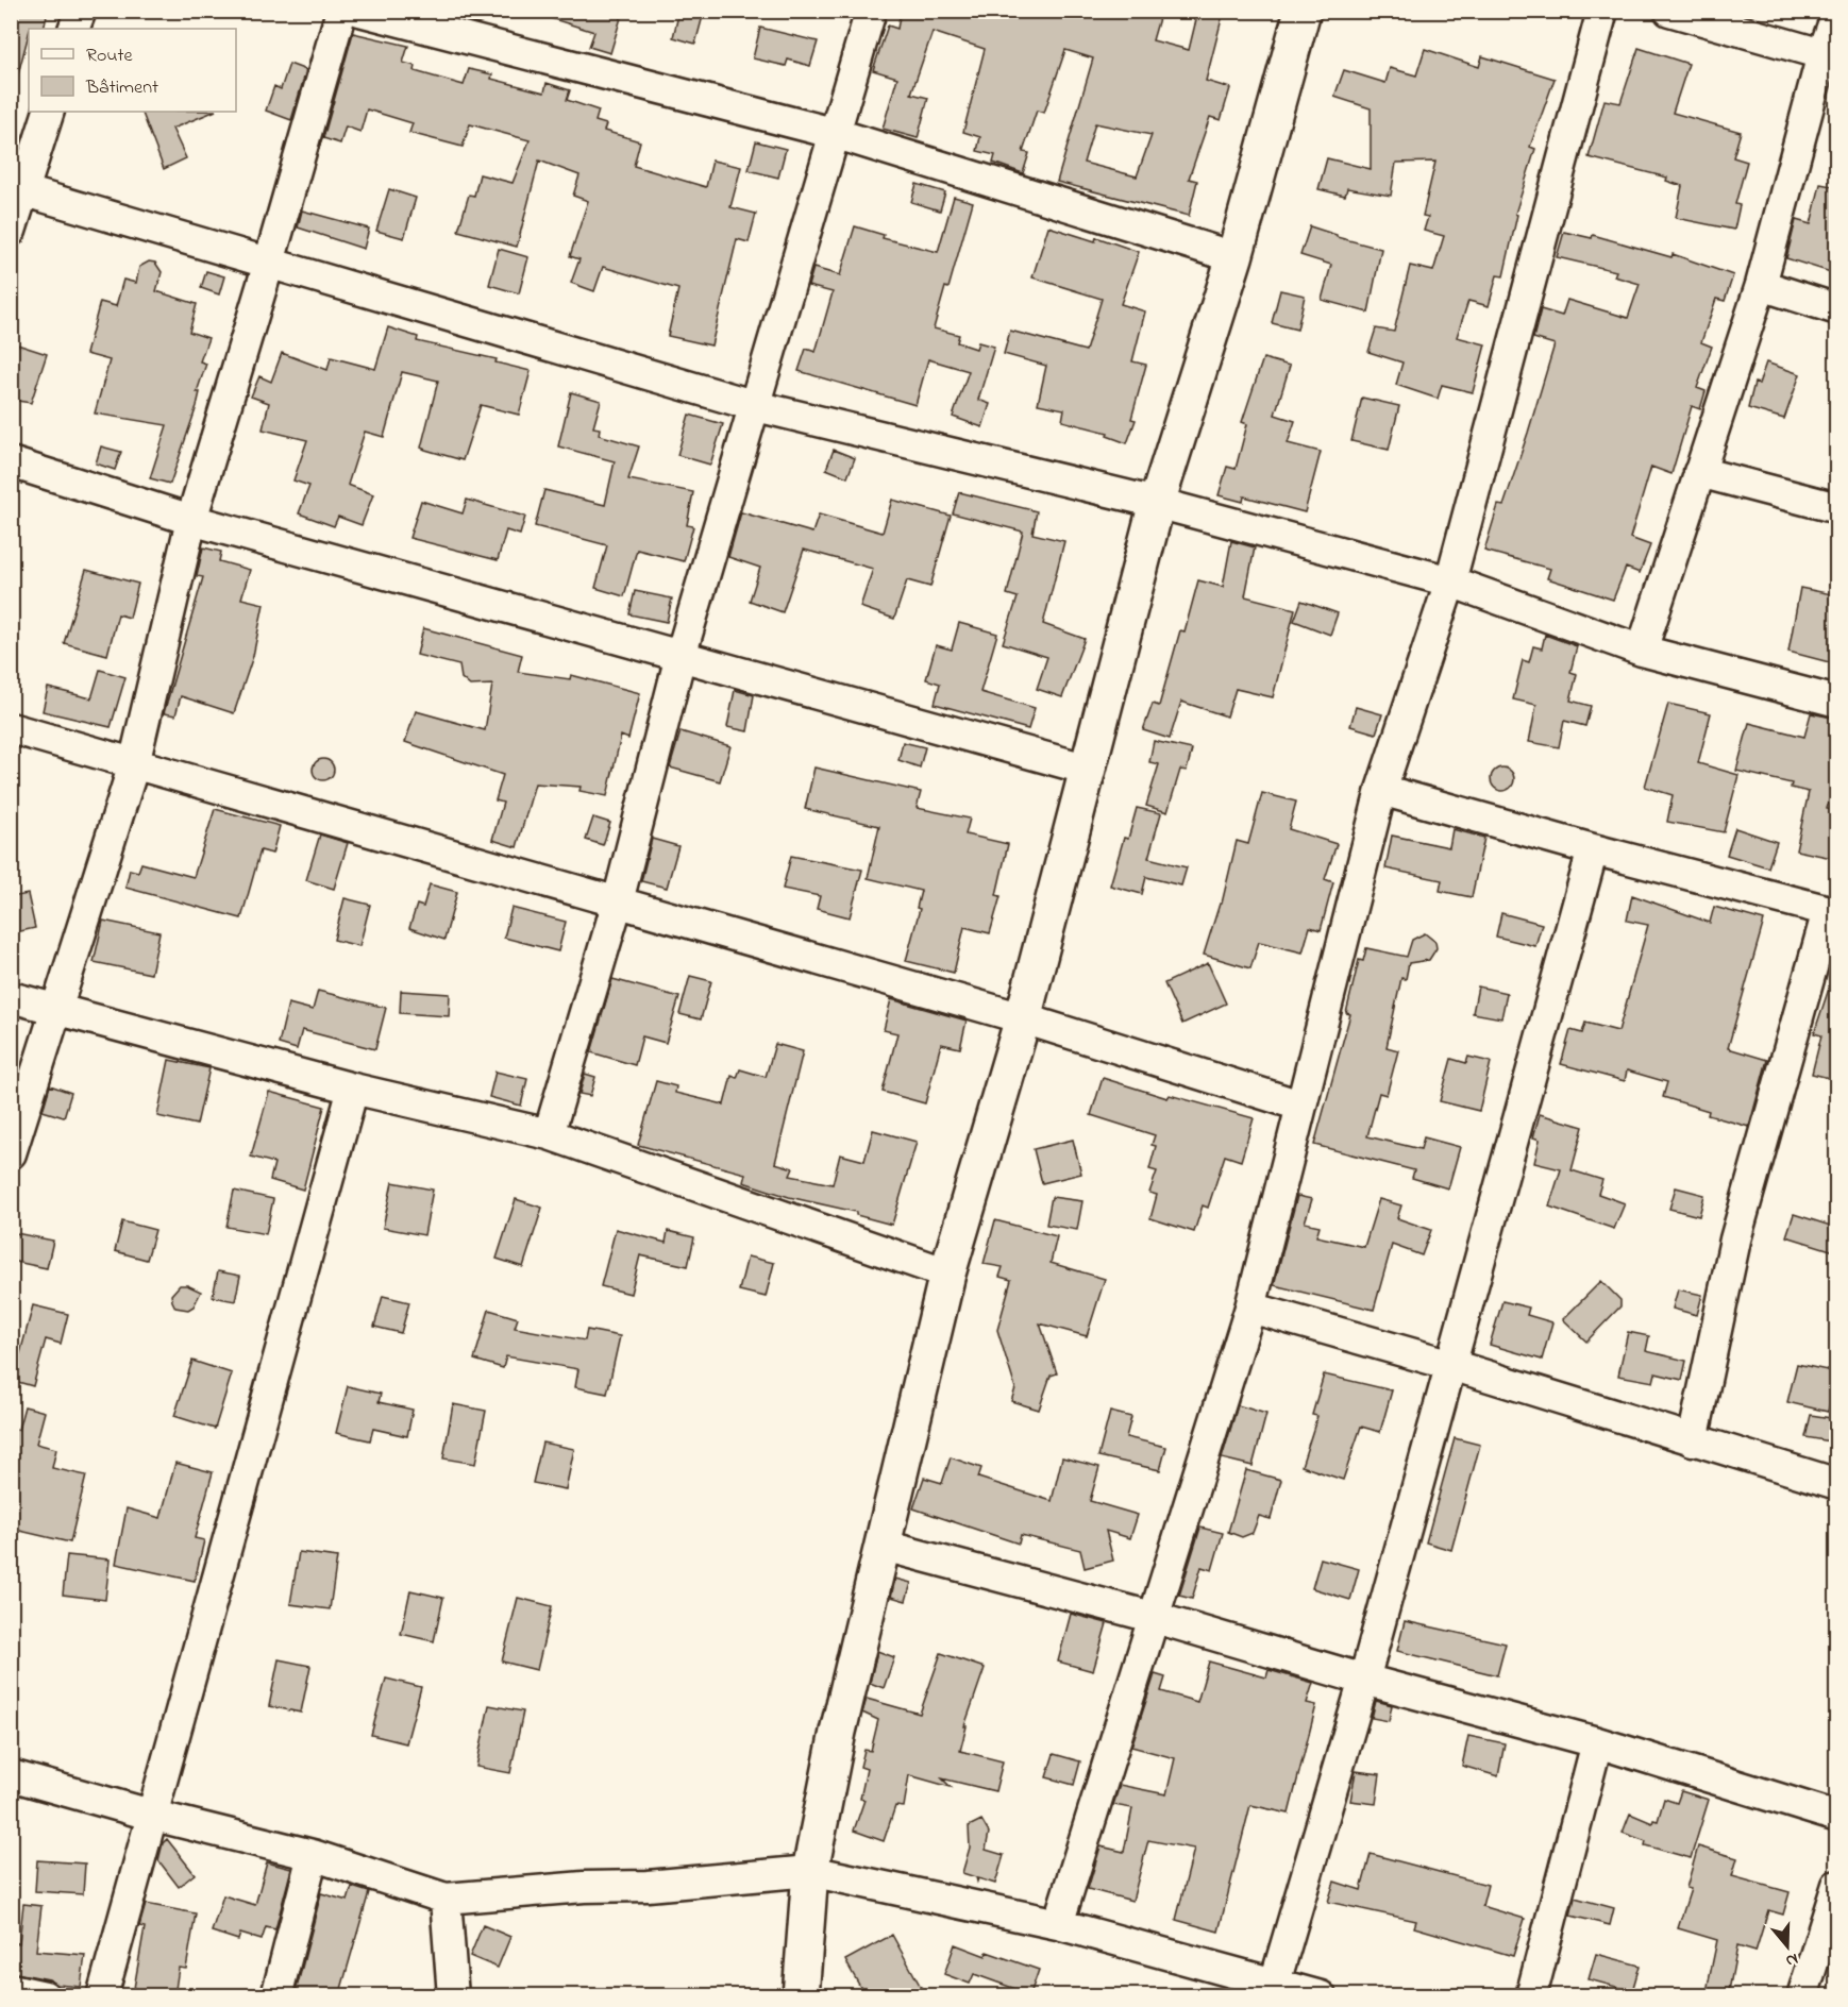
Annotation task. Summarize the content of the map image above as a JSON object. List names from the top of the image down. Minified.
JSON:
{"legend":["Route","Bâtiment"],"north":"bottom"}
